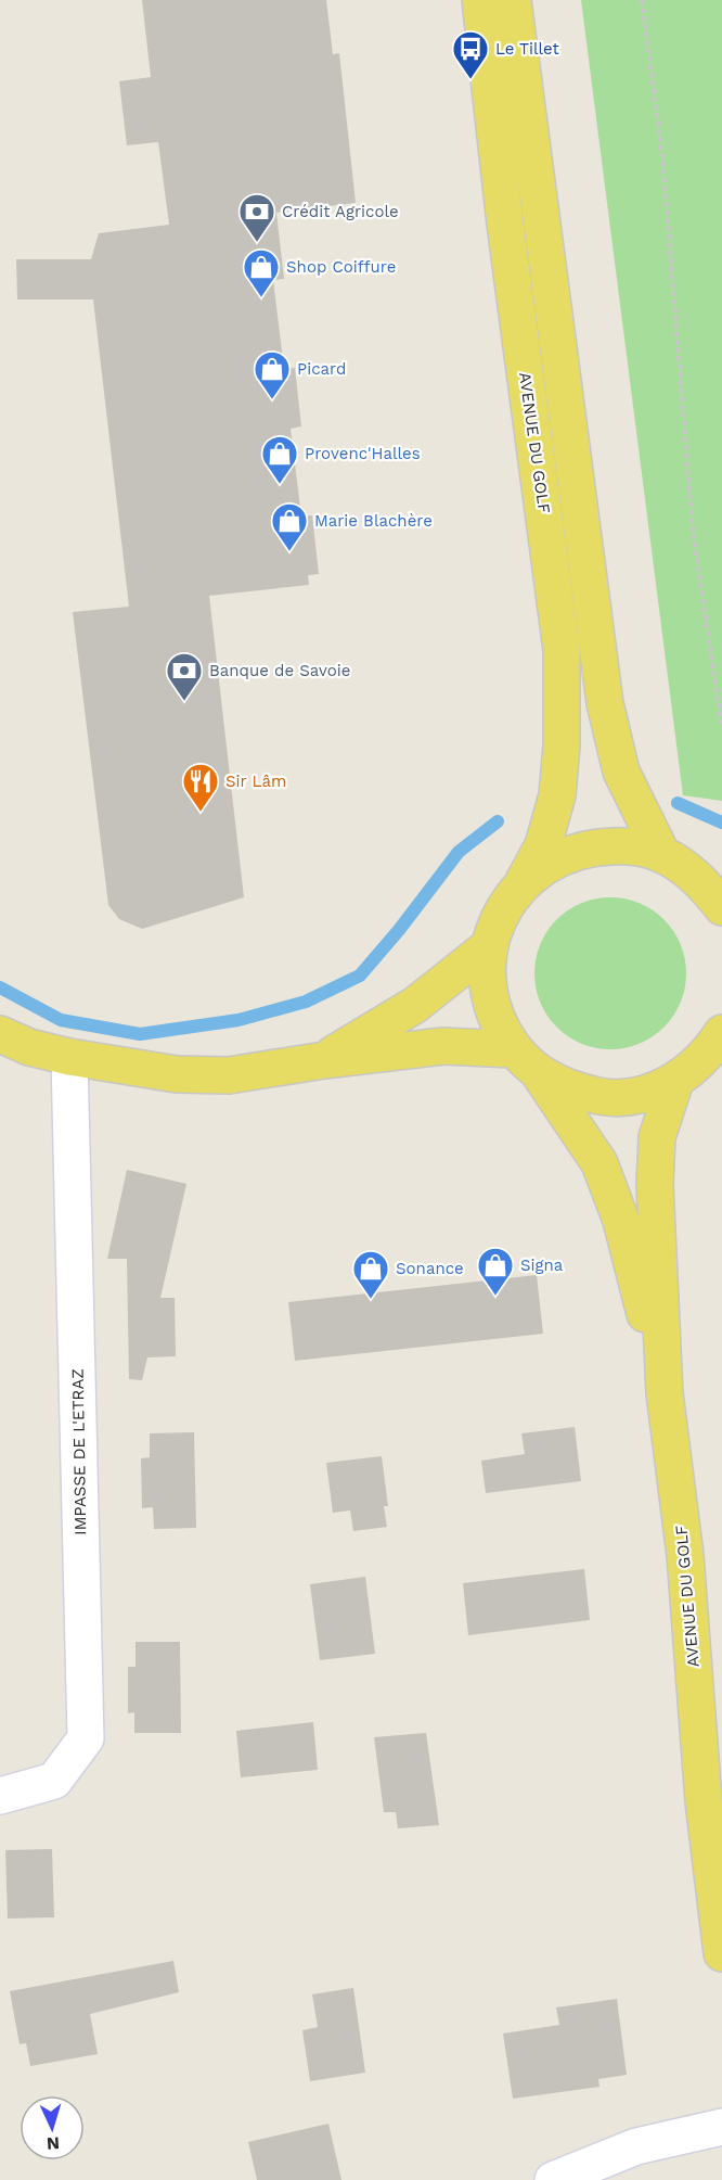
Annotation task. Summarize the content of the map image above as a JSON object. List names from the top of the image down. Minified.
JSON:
{"streets":{"main road":["AVENUE DU GOLF"],"street":["IMPASSE DE L'ETRAZ"]},"places":{"bus stop":["Le Tillet"],"bank":["Crédit Agricole","Banque de Savoie"],"shop":["Shop Coiffure","Picard","Provenc'Halles","Marie Blachère","Signa","Sonance"],"restaurant":["Sir Lâm"]},"north":"bottom"}
